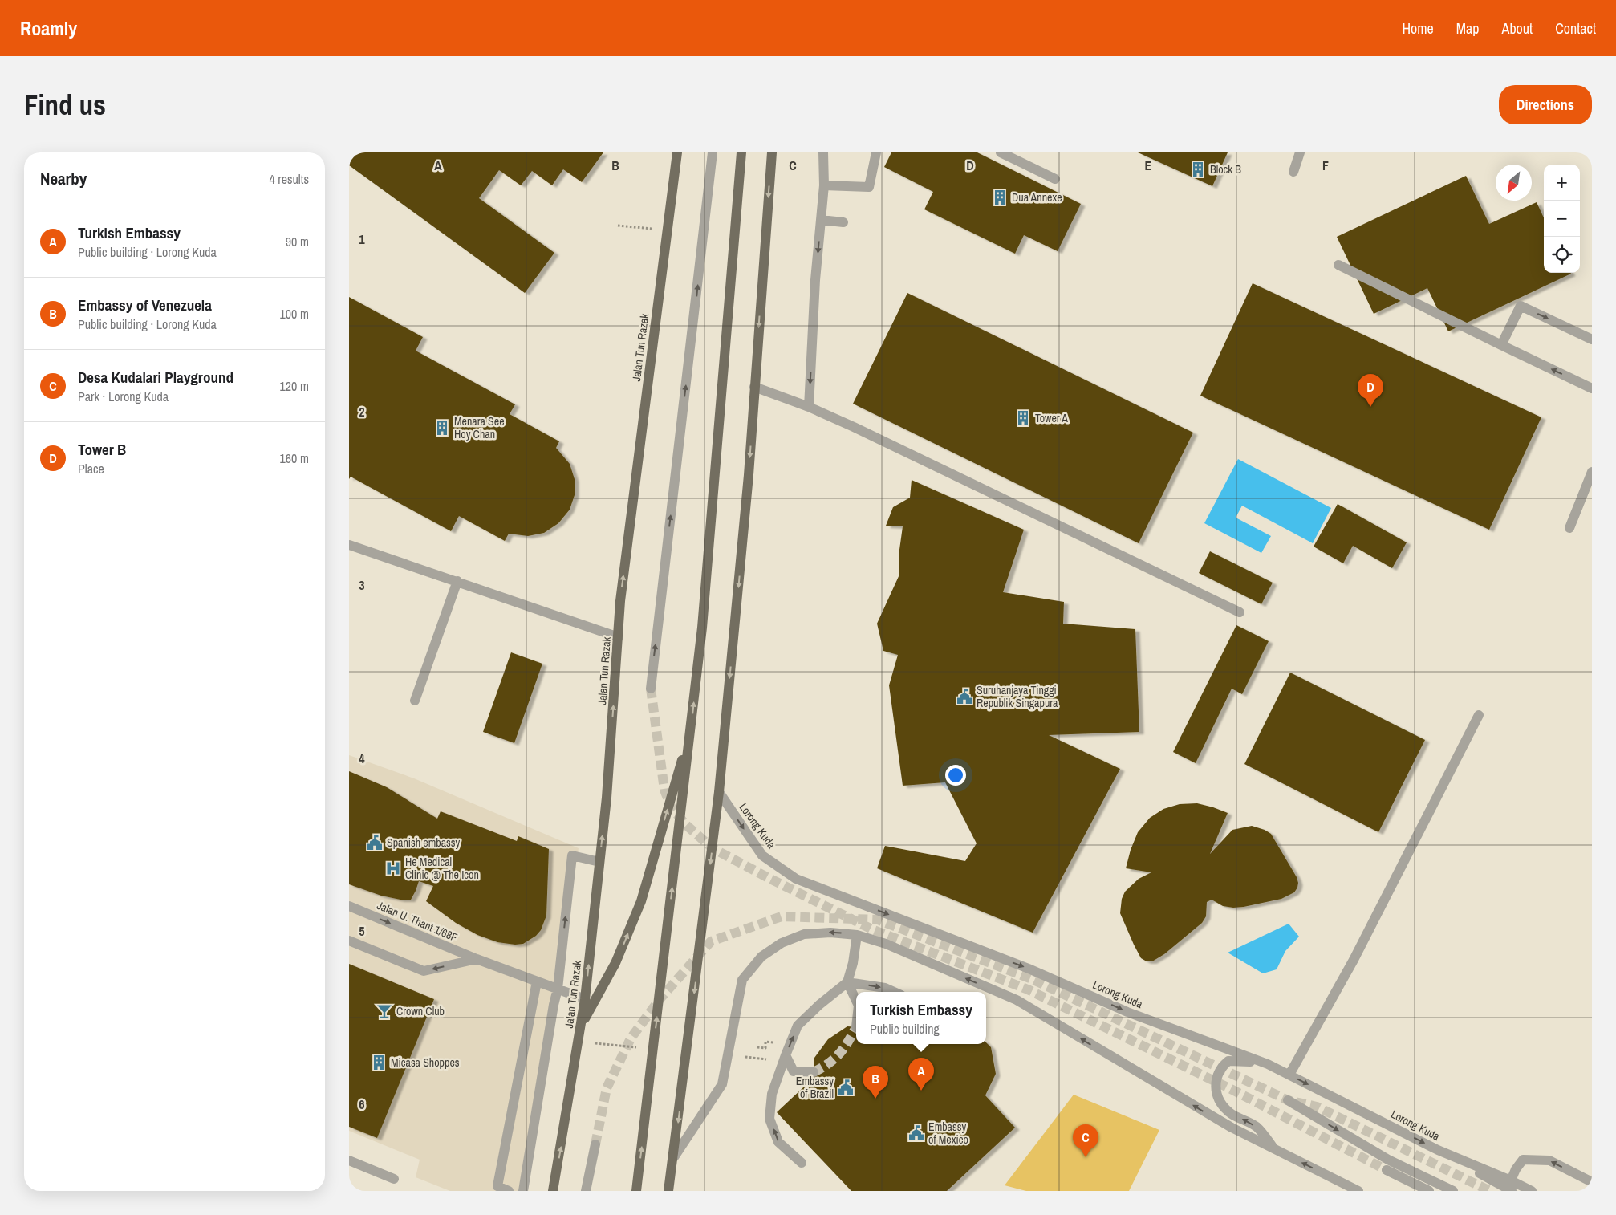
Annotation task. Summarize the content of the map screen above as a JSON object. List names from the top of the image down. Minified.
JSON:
{"streets":{"main road":["Jalan Tun Razak"],"street":["Lorong Kuda","Jalan U. Thant 1/68F"]},"crossings":[["Jalan Tun Razak","Jalan U. Thant 1/68F"]],"places":{"building":["Block B","Dua Annexe","Tower A","Menara See Hoy Chan","Micasa Shoppes"],"public building":["Suruhanjaya Tinggi Republik Singapura","Spanish embassy","Embassy of Brazil","Embassy of Mexico"],"hospital":["He Medical Clinic @ The Icon"],"bar":["Crown Club"]},"north":"bottom left","page":{"header":"Roamly","nav":["Home","Map","About","Contact"],"buttons":"Directions","title":"Find us","heading":["Nearby","4 results"],"map_buttons":["+","−"],"list":[{"mark":"A","name":"Turkish Embassy","note":"Public building · Lorong Kuda","value":"90 m"},{"mark":"B","name":"Embassy of Venezuela","note":"Public building · Lorong Kuda","value":"100 m"},{"mark":"C","name":"Desa Kudalari Playground","note":"Park · Lorong Kuda","value":"120 m"},{"mark":"D","name":"Tower B","note":"Place","value":"160 m"}],"pins":["D","A","B","C"],"popup":["Turkish Embassy","Public building"]},"grid":{"columns":["A","B","C","D","E","F"],"rows":["1","2","3","4","5","6"]}}
